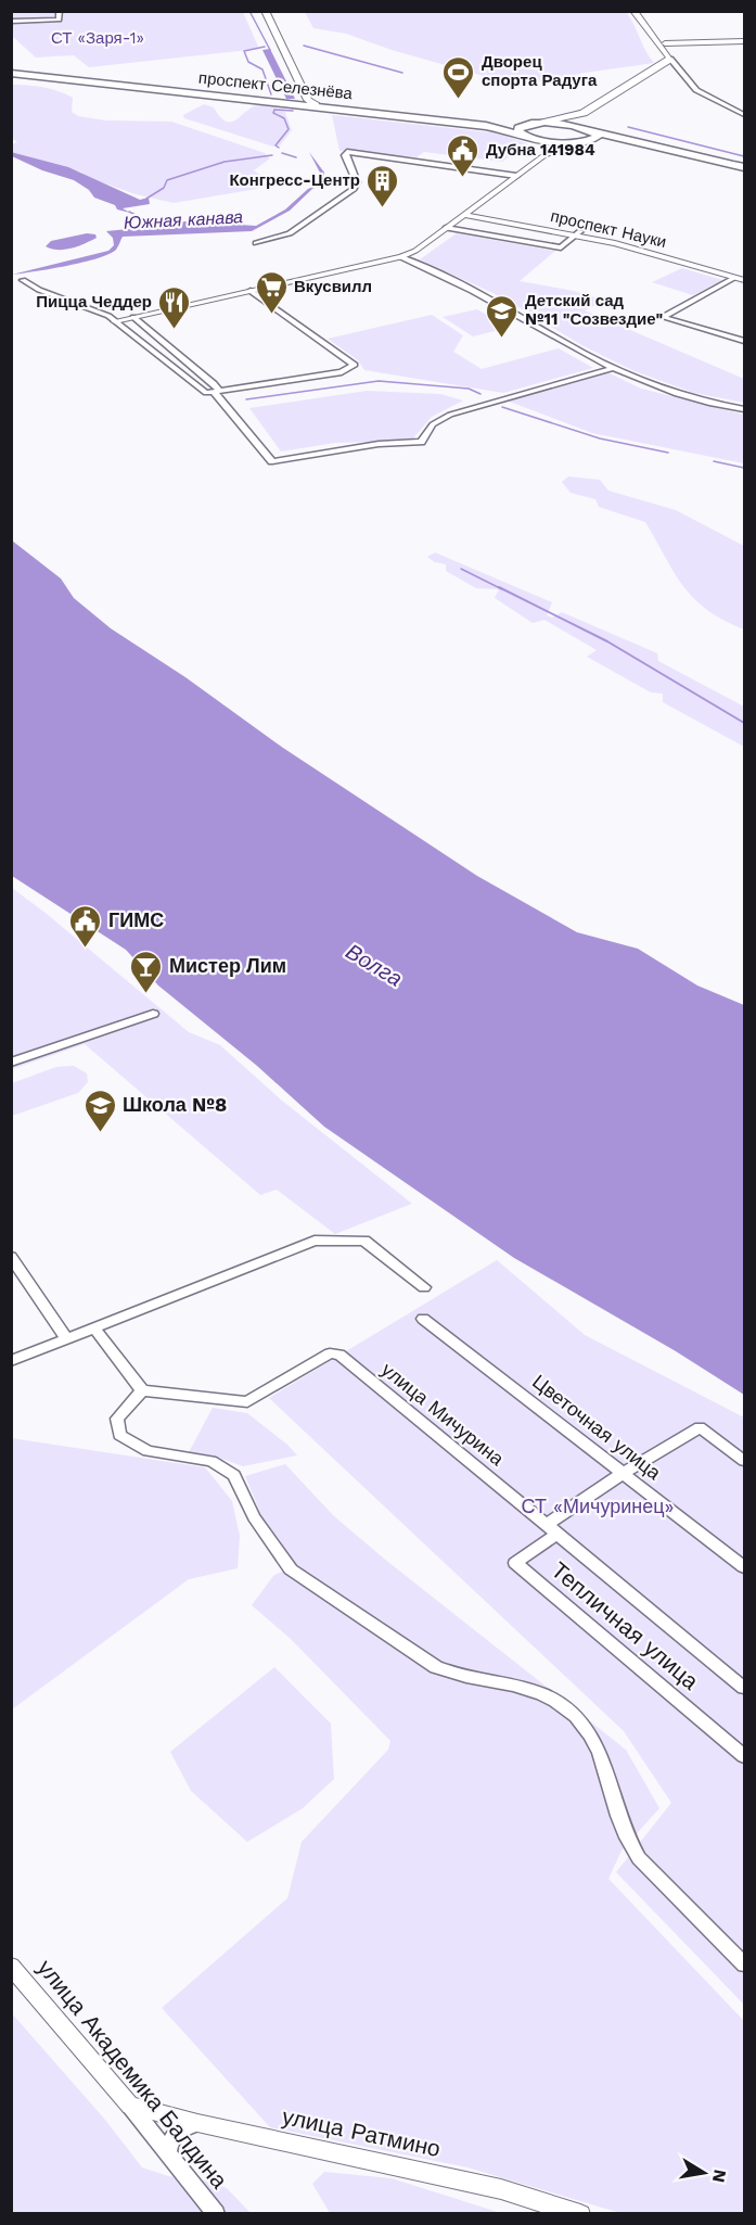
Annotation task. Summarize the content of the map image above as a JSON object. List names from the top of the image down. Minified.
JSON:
{"streets":{"main road":["проспект Селезнёва"],"street":["проспект Науки","улица Мичурина","Цветочная улица","Тепличная улица","улица Академика Балдина","улица Ратмино"]},"crossings":[["улица Мичурина","Тепличная улица"],["улица Академика Балдина","улица Ратмино"]],"water":["Южная канава","Волга"],"parks":["СТ «Заря-1»","СТ «Мичуринец»"],"places":{"sports":["Дворец спорта Радуга"],"public building":["Дубна 141984","ГИМС"],"building":["Конгресс-Центр"],"supermarket":["Вкусвилл"],"restaurant":["Пицца Чеддер"],"school or university":["Детский сад №11 \"Созвездие\"","Школа №8"],"bar":["Мистер Лим"]},"north":"right"}
